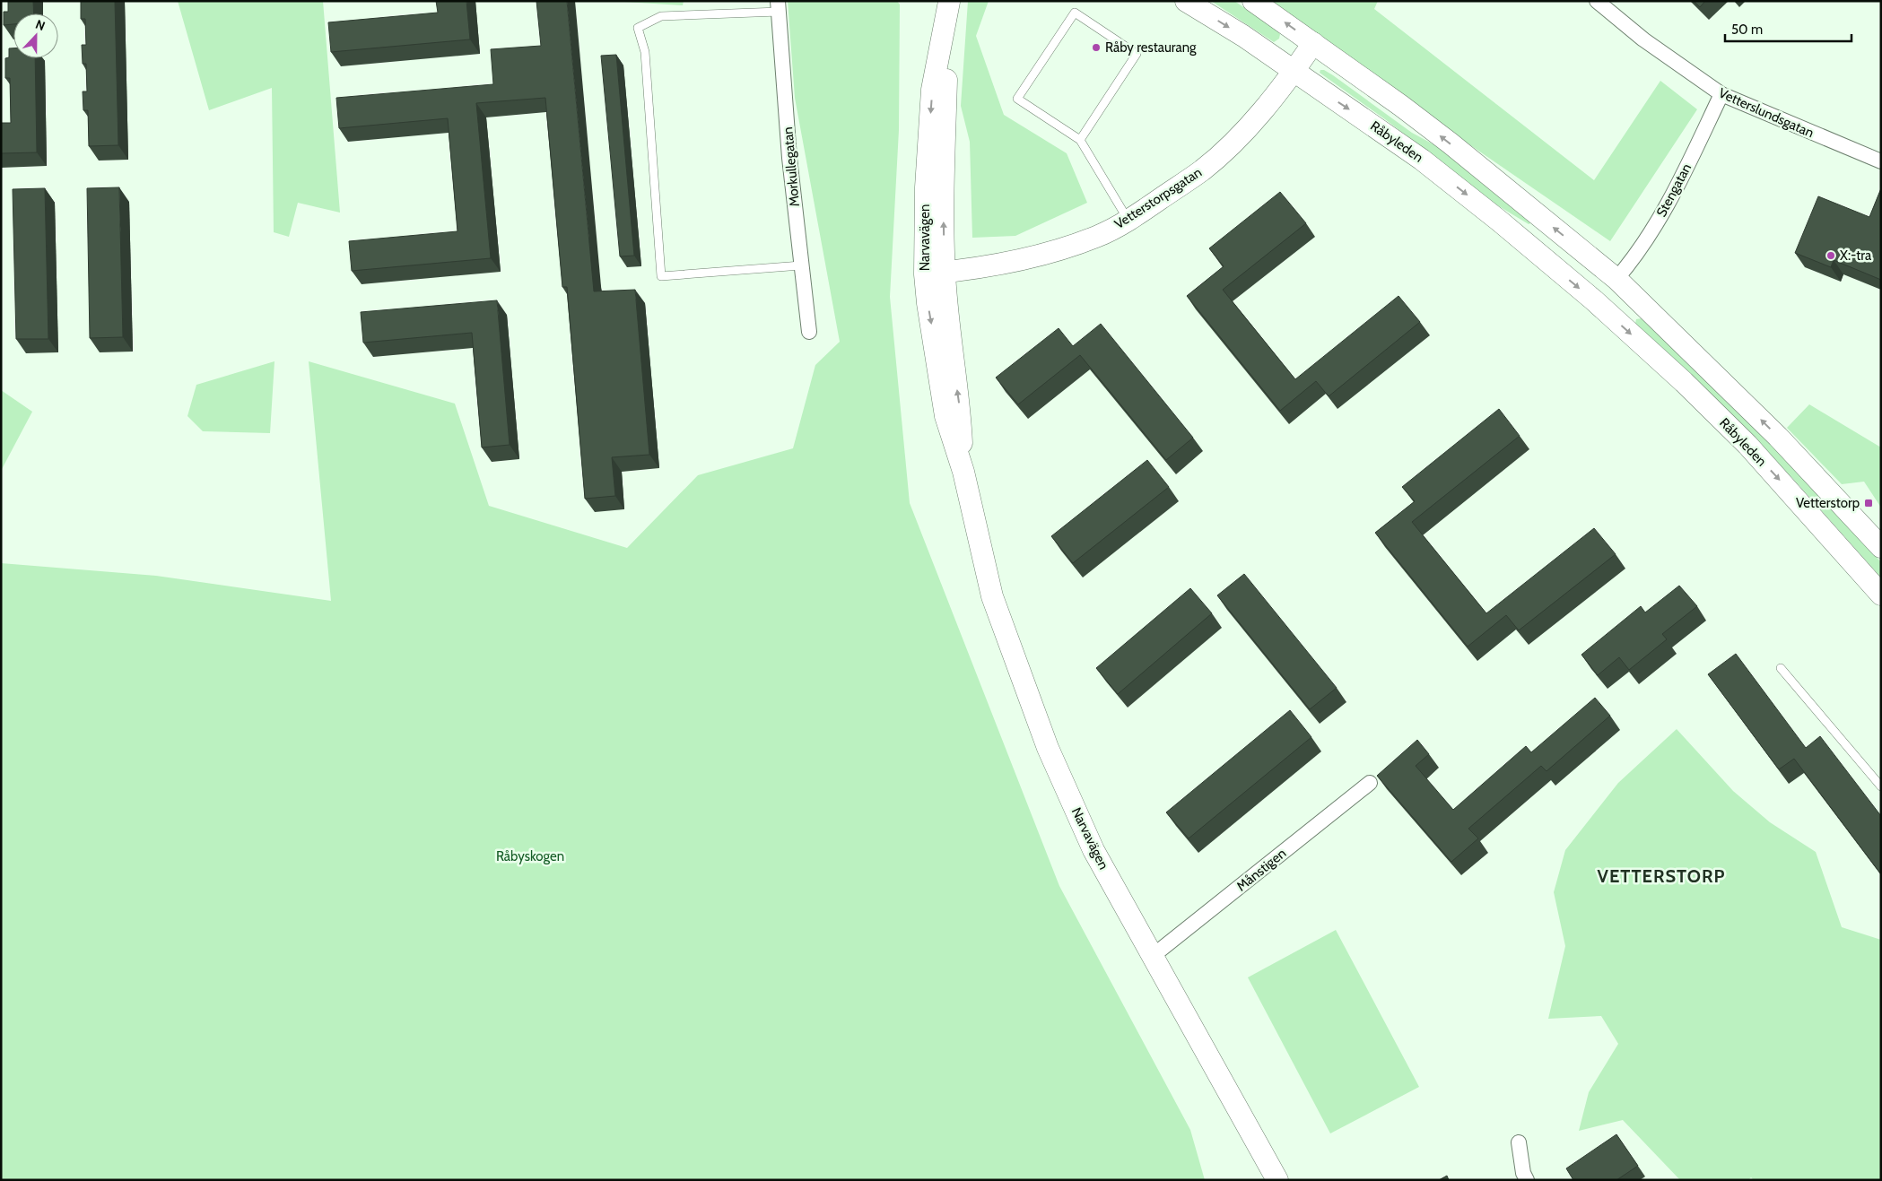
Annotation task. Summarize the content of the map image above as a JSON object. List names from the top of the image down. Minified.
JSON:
{"streets":{"main road":["Råbyleden","Vetterstorpsgatan","Narvavägen"],"street":["Vetterslundsgatan","Morkullegatan","Stengatan","Månstigen"]},"crossings":[["Vetterslundsgatan","Stengatan"],["Råbyleden","Stengatan"],["Råbyleden","Vetterstorpsgatan"],["Vetterstorpsgatan","Narvavägen"],["Narvavägen","Månstigen"]],"districts":["VETTERSTORP"],"parks":["Råbyskogen"],"places":{"other":["Råby restaurang","X:-tra"],"transit":["Vetterstorp"]},"scale_bar":"50 m","north":"top"}
